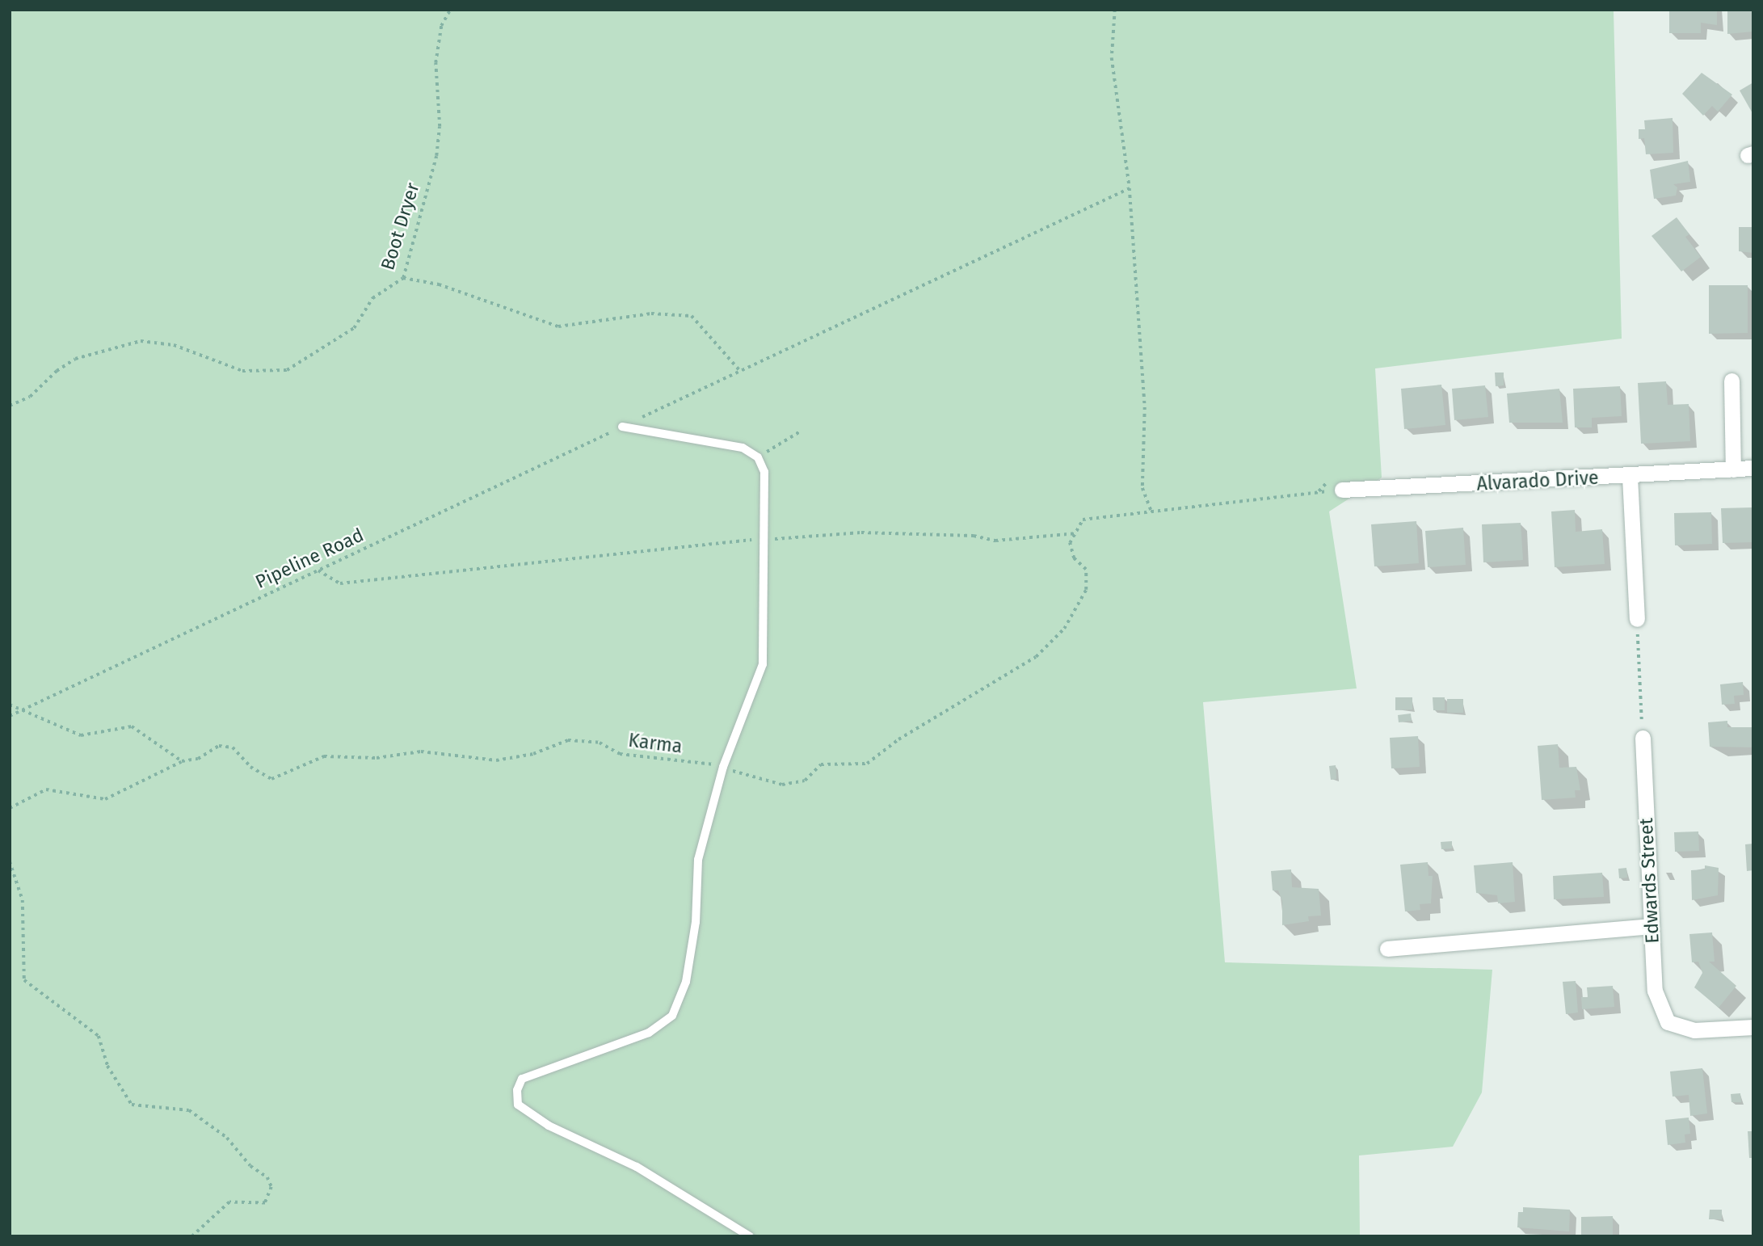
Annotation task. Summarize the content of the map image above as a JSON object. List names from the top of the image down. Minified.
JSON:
{"streets":{"street":["Alvarado Drive","Edwards Street"],"path":["Boot Dryer","Pipeline Road","Karma"]}}
